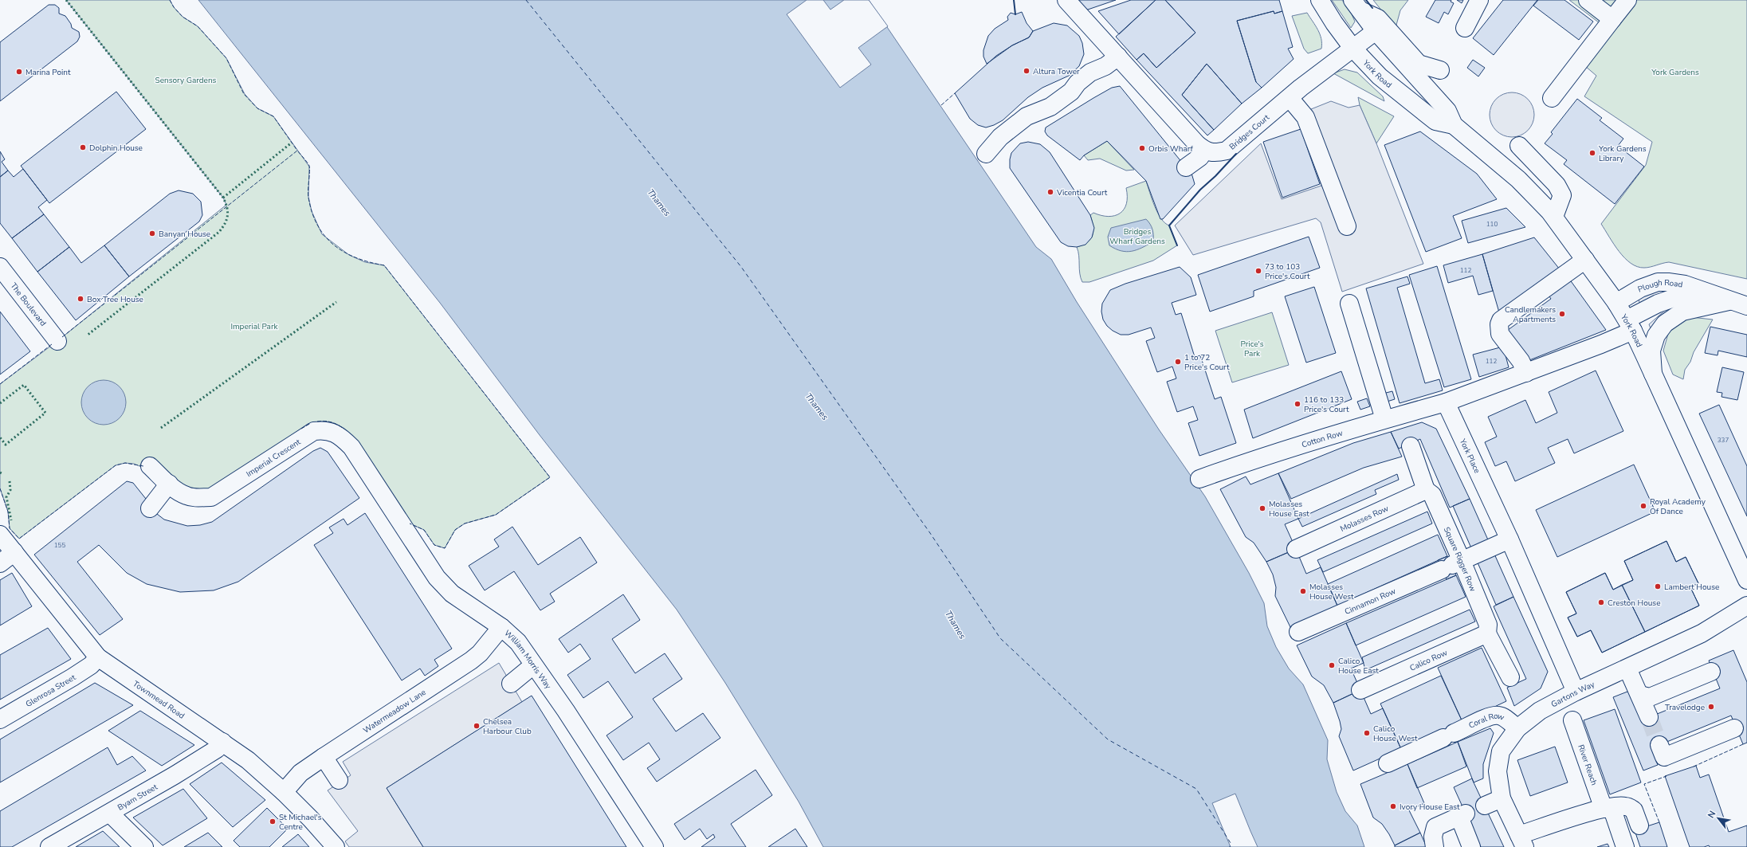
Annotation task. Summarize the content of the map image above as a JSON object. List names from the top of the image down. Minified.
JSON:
{"streets":{"main road":["York Road","Bridges Court","Plough Road","The Boulevard","Cotton Row","York Place","Imperial Crescent","Molasses Row","Square Rigger Row","Cinnamon Row","William Morris Way","Calico Row","Glenrosa Street","Gartons Way","Townmead Road","Watermeadow Lane","Coral Row","River Reach","Byam Street"]},"crossings":[["York Road","Bridges Court"],["York Road","Plough Road"],["Cotton Row","York Place"],["York Place","Cinnamon Row"],["York Place","Gartons Way"],["Imperial Crescent","William Morris Way"],["Molasses Row","Square Rigger Row"],["Square Rigger Row","Cinnamon Row"],["Square Rigger Row","Calico Row"],["William Morris Way","Watermeadow Lane"],["Glenrosa Street","Townmead Road"],["Gartons Way","Coral Row"],["Townmead Road","Watermeadow Lane"],["Townmead Road","Byam Street"]],"water":["Thames"],"parks":["York Gardens","Sensory Gardens","Bridges Wharf Gardens","Imperial Park","Price's Park"],"places":["Altura Tower","Marina Point","Dolphin House","Orbis Wharf","York Gardens Library","Vicentia Court","Banyan House","73 to 103 Price's Court","Box Tree House","Candlemakers Apartments","1 to 72 Price's Court","116 to 133 Price's Court","Royal Academy Of Dance","Molasses House East","Lambert House","Molasses House West","Creston House","Calico House East","Travelodge","Chelsea Harbour Club","Calico House West","Ivory House East","St Michael's Centre"],"house_numbers":["110","112","112","337","155"],"north":"top left"}
